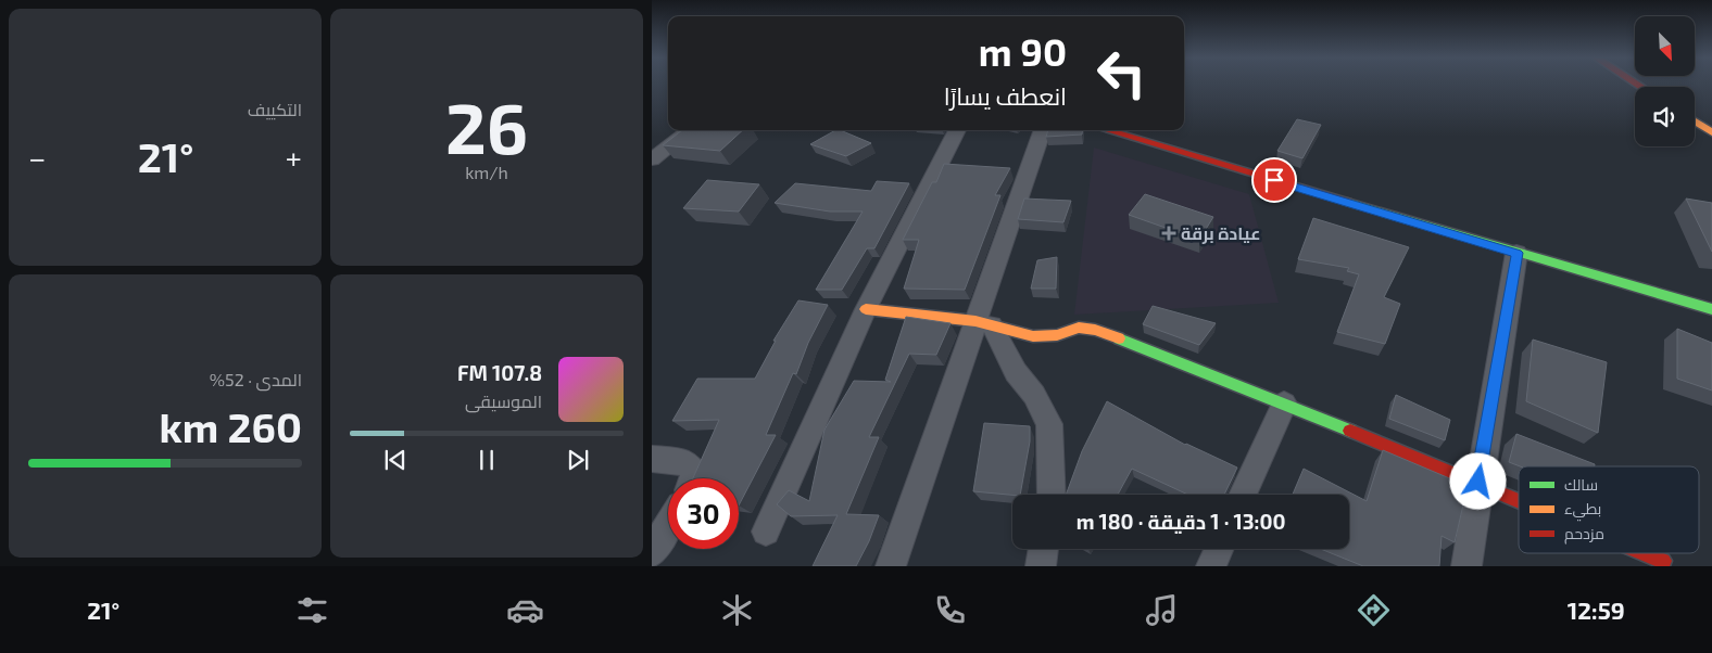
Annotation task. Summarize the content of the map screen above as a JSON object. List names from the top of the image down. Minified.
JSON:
{"places":{"health":["عيادة برقة"]},"legend":["سالك","بطيء","مزدحم"],"north":"bottom right","page":{"tile":[["26","km/h"],"التكييف",["المدى · 52%","260 km"]],"turn":["90 m","انعطف يسارًا"],"heat":["−","21°","+"],"song":["107.8 FM","الموسيقى"],"limit":"30","trip":"13:00 · 1 دقيقة · 180 m","tabs":["12:59","21°"]}}
